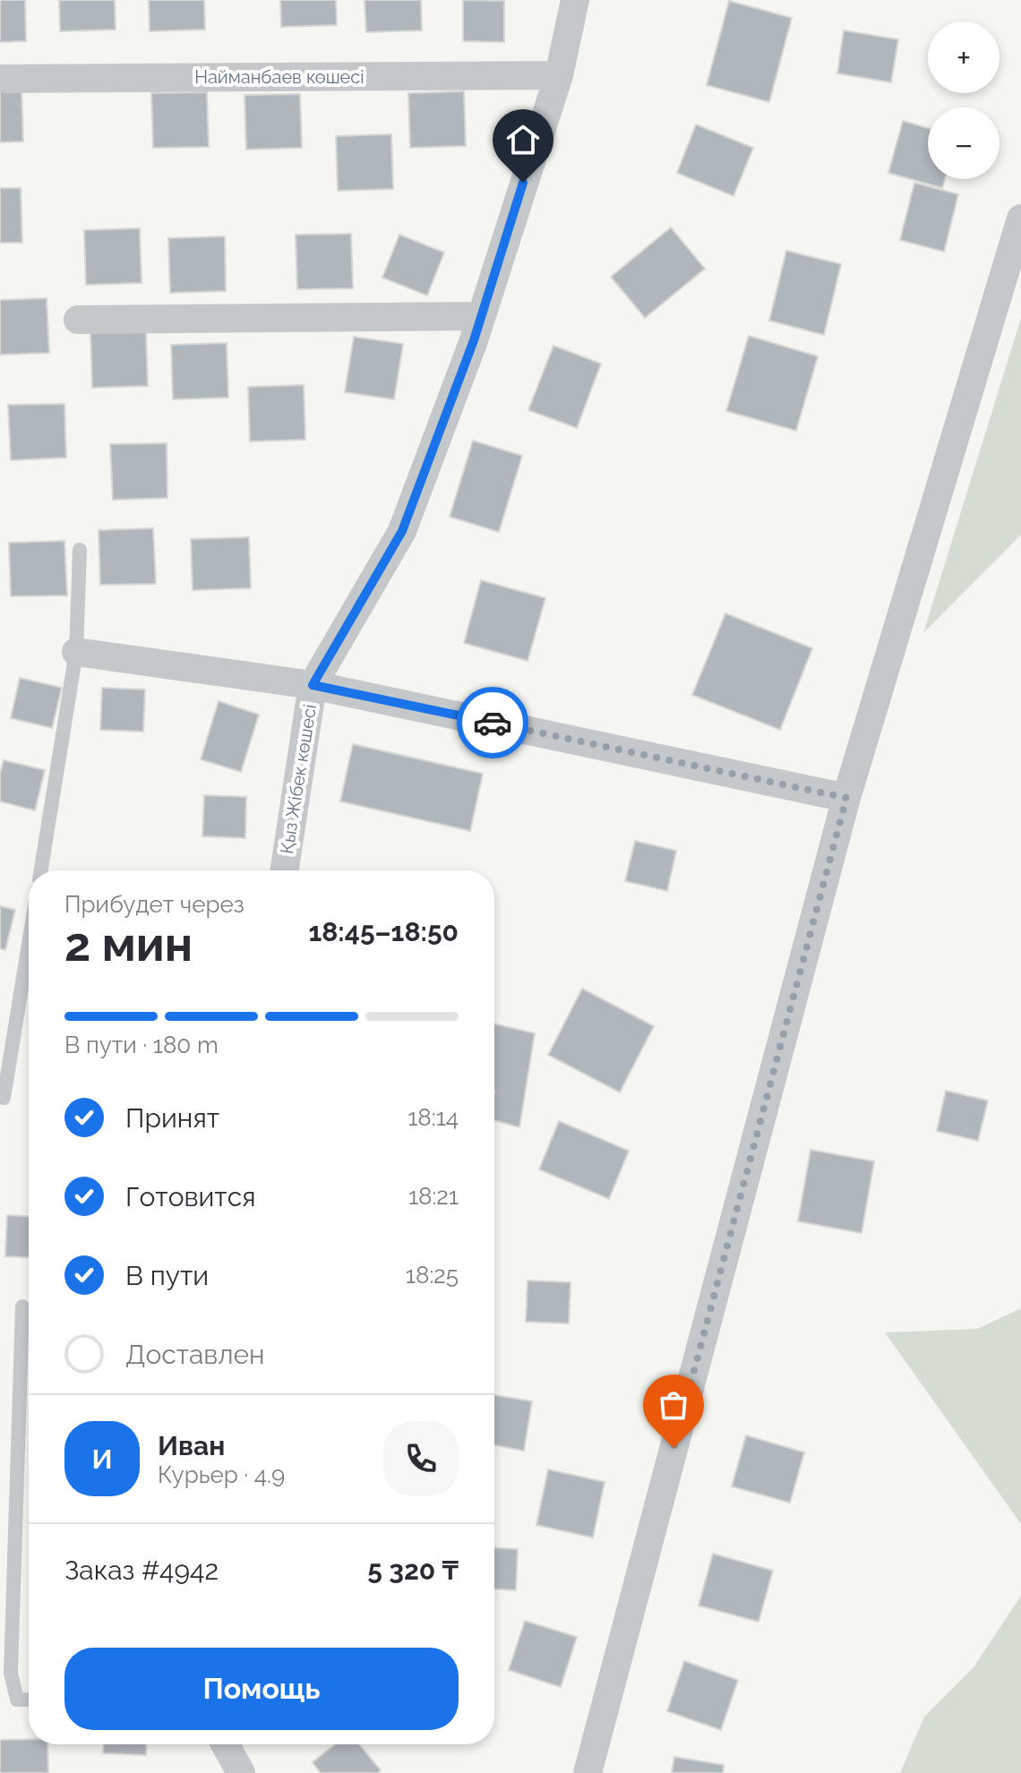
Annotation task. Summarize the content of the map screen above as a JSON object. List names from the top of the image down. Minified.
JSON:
{"streets":{"street":["Найманбаев көшесі","Қыз Жібек көшесі"]},"crossings":[["Найманбаев көшесі","Қыз Жібек көшесі"]],"page":{"map_buttons":["+","−"],"heading":["2 мин","Прибудет через","18:45–18:50"],"panel":["Иван","Курьер · 4.9","Заказ #4942","5 320 ₸"],"bar":"В пути · 180 m","list":[["Принят","18:14"],["Готовится","18:21"],["В пути","18:25"],"Доставлен"],"round":"И","buttons":"Помощь"}}
